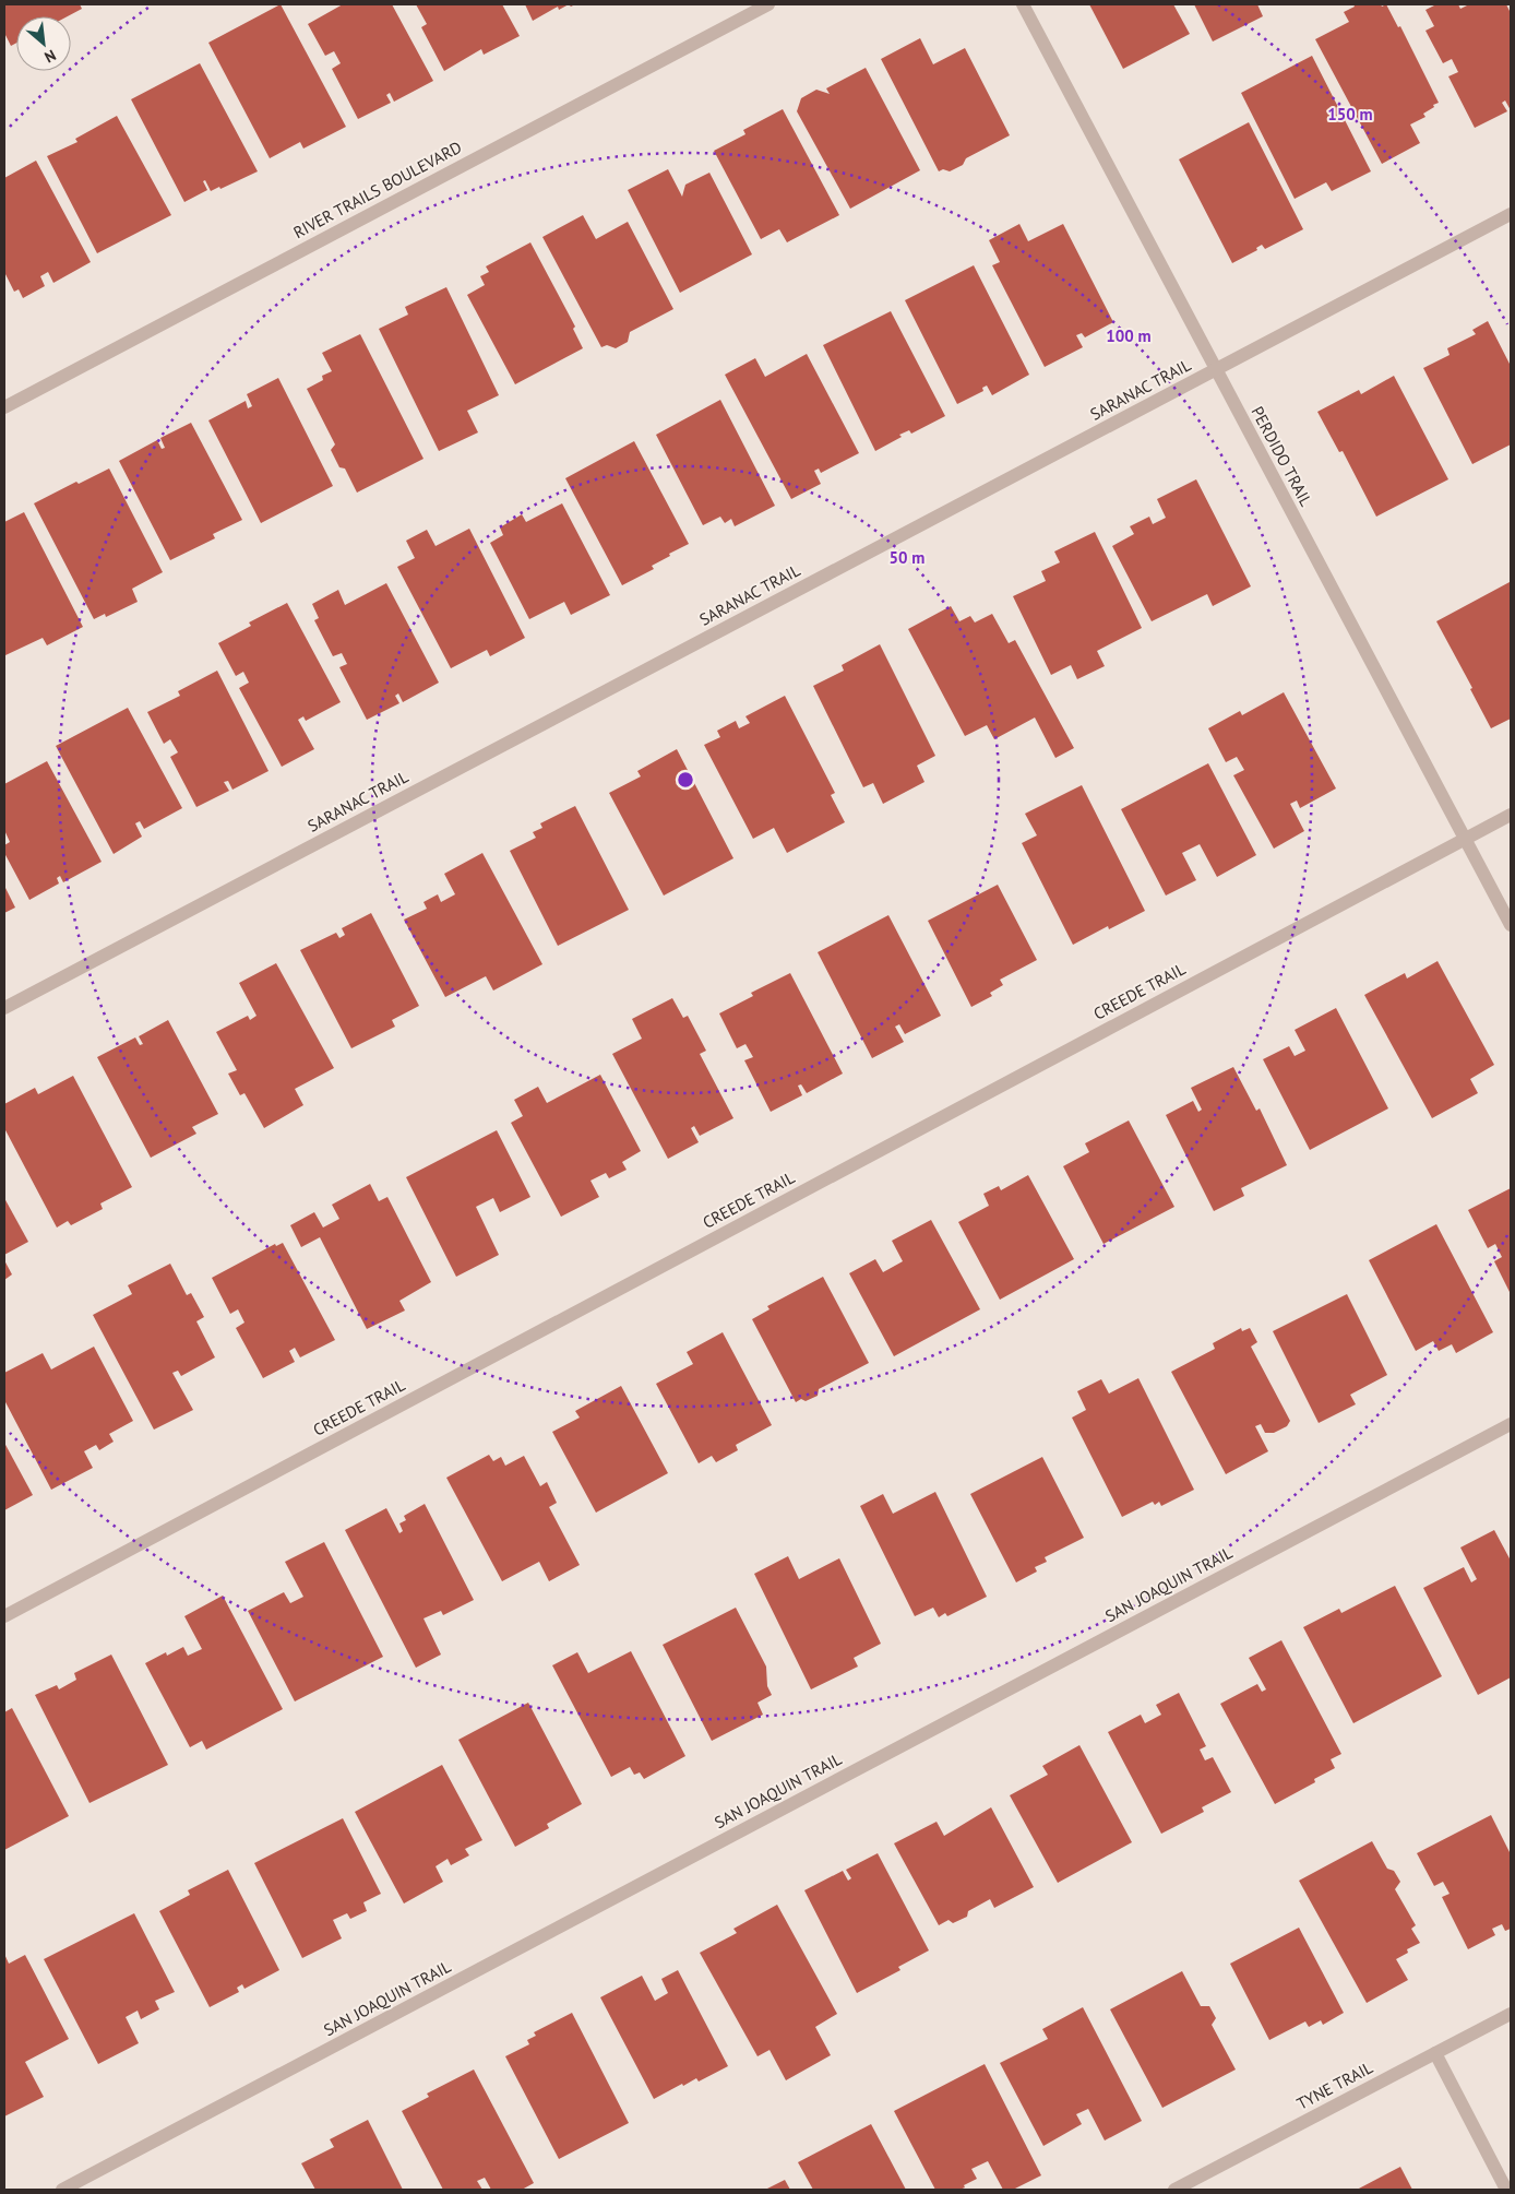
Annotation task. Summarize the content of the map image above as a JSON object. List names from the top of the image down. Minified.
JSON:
{"streets":{"street":["RIVER TRAILS BOULEVARD","SARANAC TRAIL","PERDIDO TRAIL","CREEDE TRAIL","SAN JOAQUIN TRAIL","TYNE TRAIL"]},"crossings":[["SARANAC TRAIL","PERDIDO TRAIL"],["PERDIDO TRAIL","CREEDE TRAIL"]],"north":"bottom right","rings":["150 m","100 m","50 m"]}
